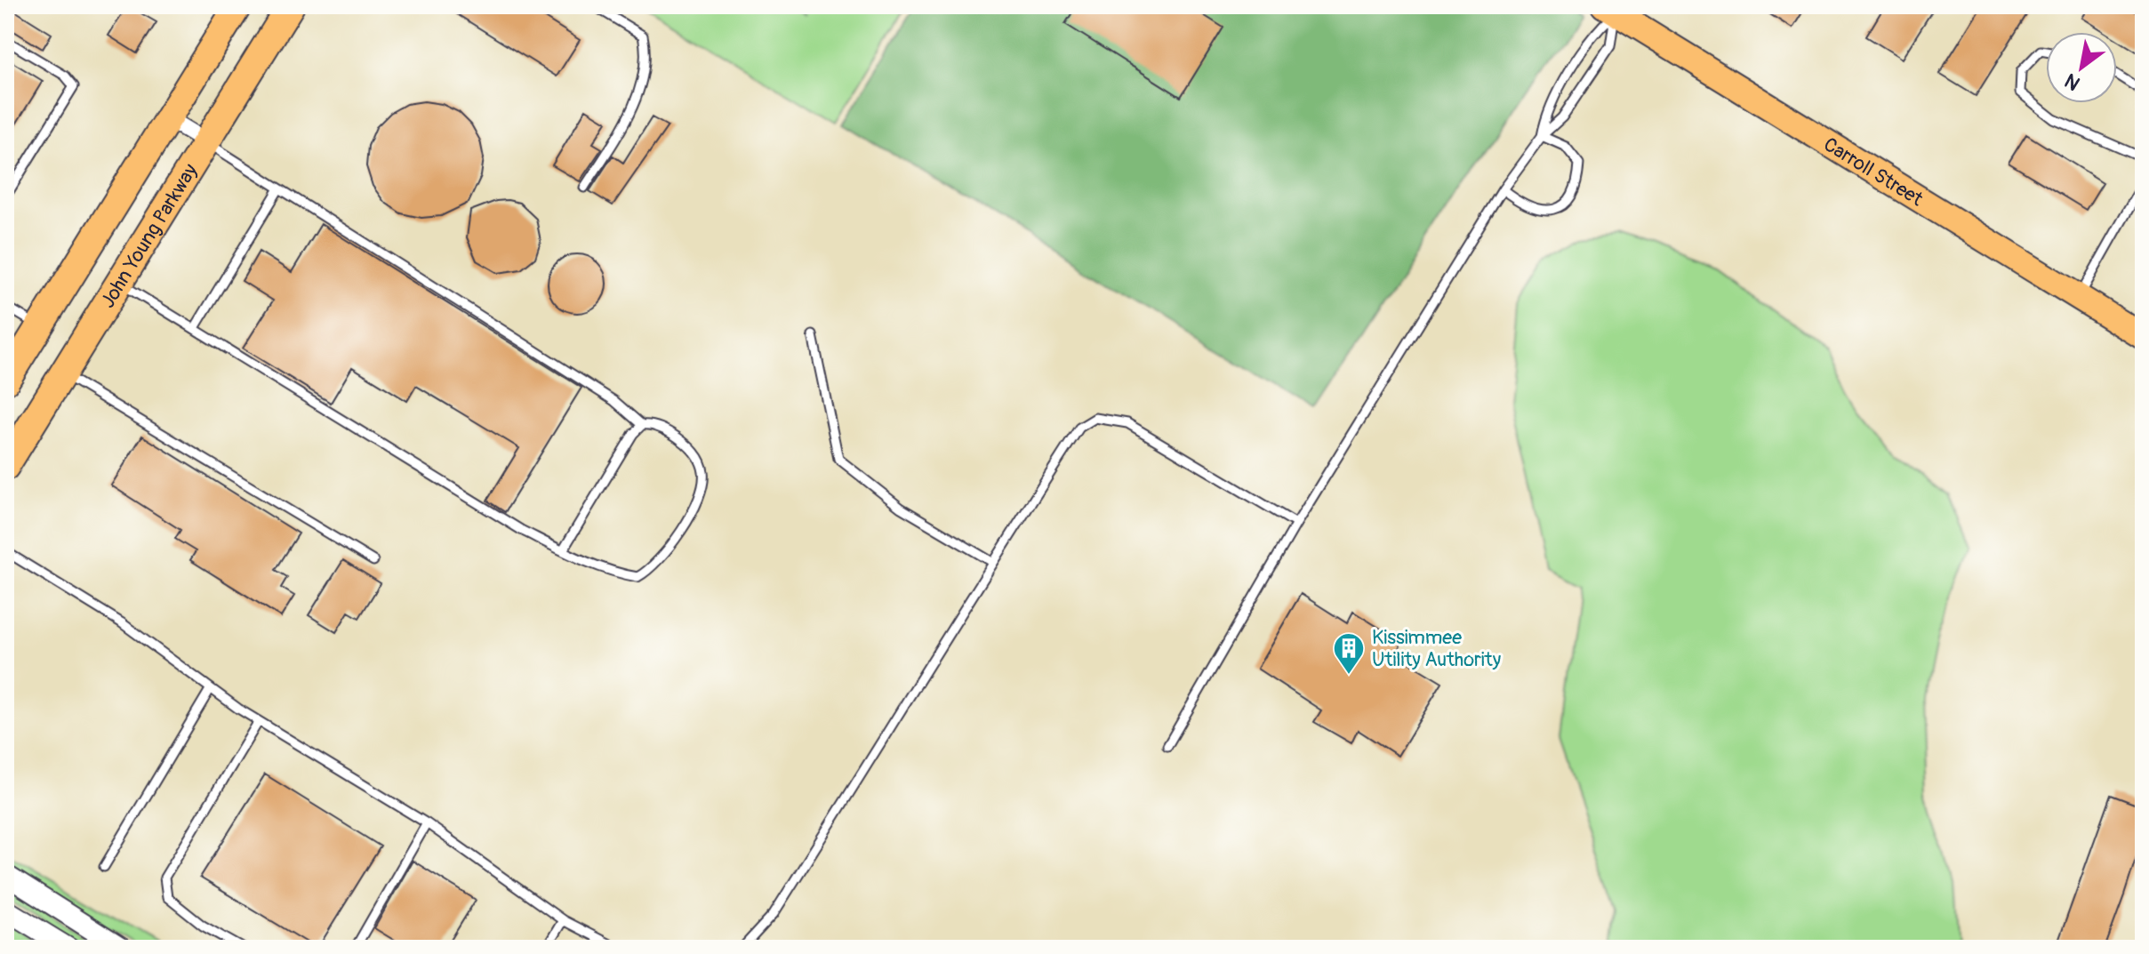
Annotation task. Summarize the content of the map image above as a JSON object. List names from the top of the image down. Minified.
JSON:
{"streets":{"highway":["John Young Parkway"],"main road":["Carroll Street"]},"places":{"building":["Kissimmee Utility Authority"]},"north":"bottom left"}
